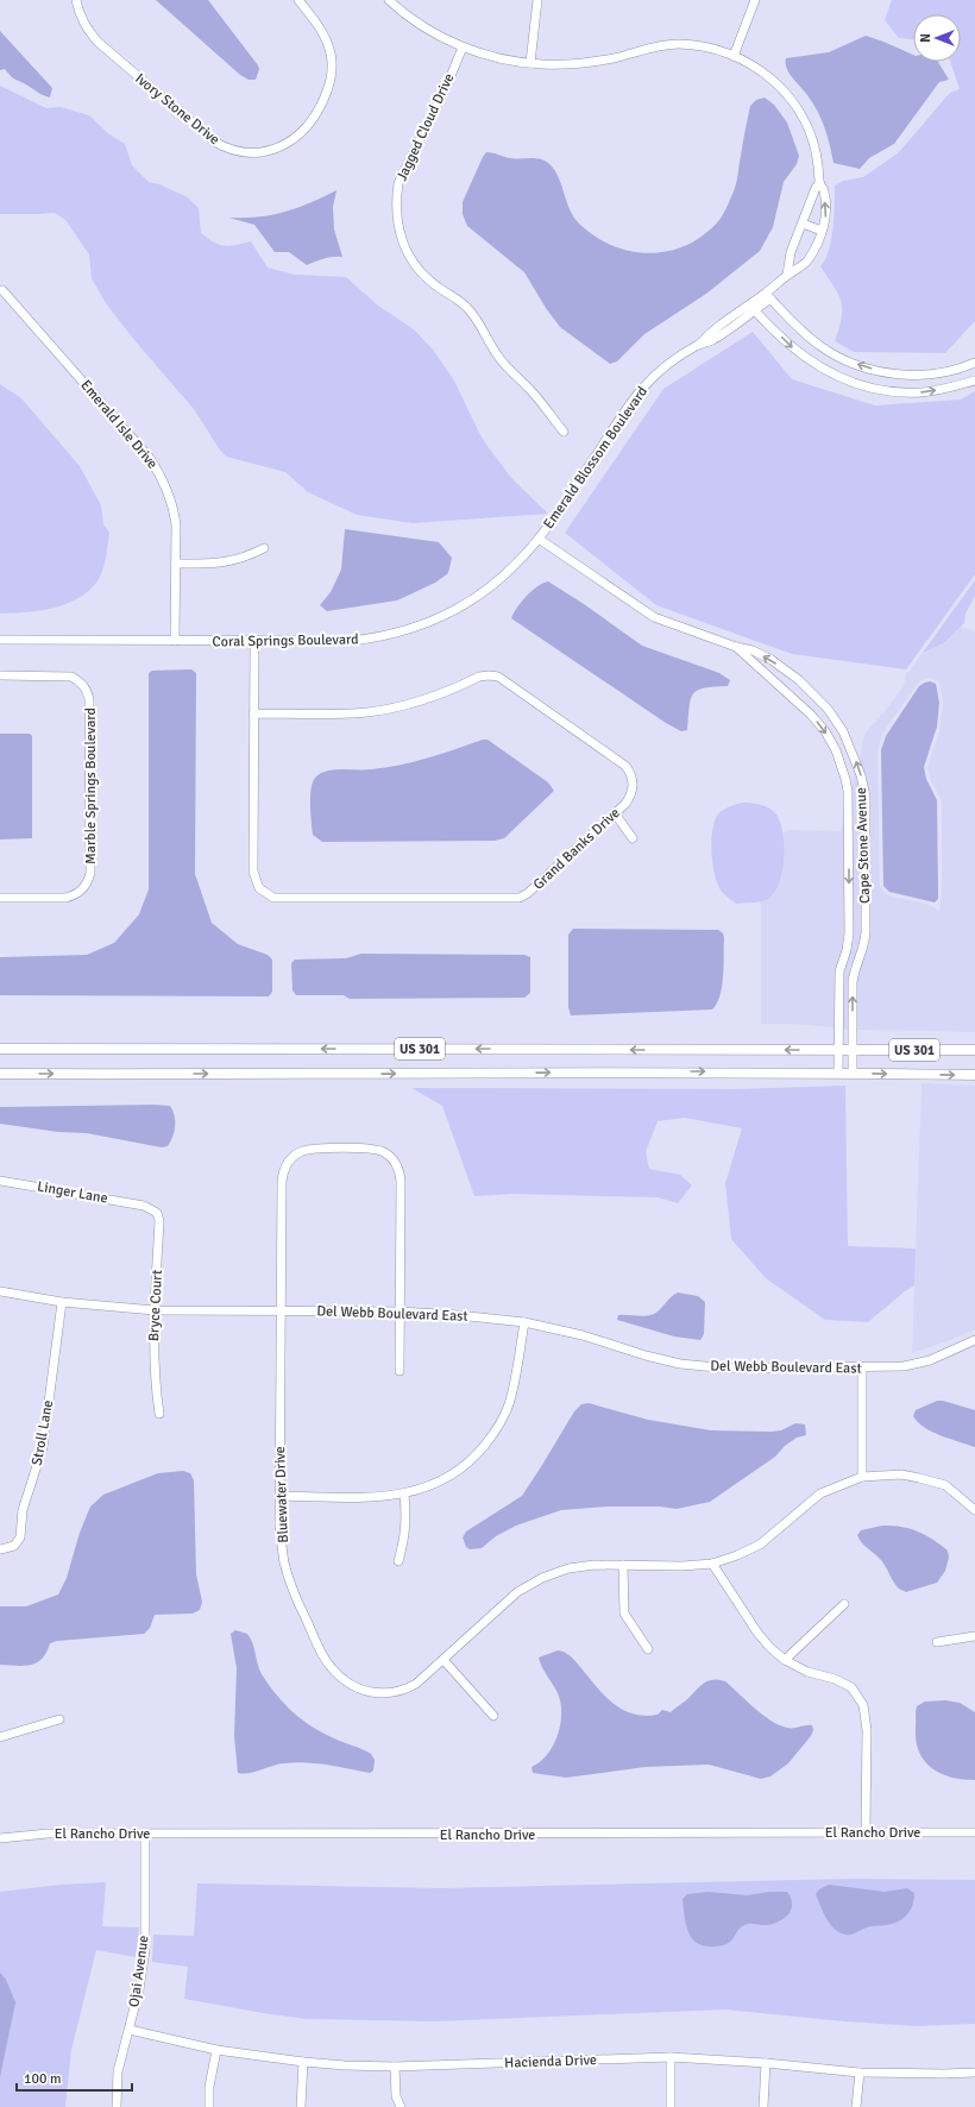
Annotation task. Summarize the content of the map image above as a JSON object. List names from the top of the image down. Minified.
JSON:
{"streets":{"main road":["US 301"],"street":["Ivory Stone Drive","Jagged Cloud Drive","Emerald Isle Drive","Emerald Blossom Boulevard","Coral Springs Boulevard","Marble Springs Boulevard","Cape Stone Avenue","Grand Banks Drive","Linger Lane","Bryce Court","Del Webb Boulevard East","Stroll Lane","Bluewater Drive","El Rancho Drive","Ojai Avenue","Hacienda Drive"]},"crossings":[["Jagged Cloud Drive","Emerald Blossom Boulevard"],["Emerald Isle Drive","Coral Springs Boulevard"],["Emerald Blossom Boulevard","Coral Springs Boulevard"],["Emerald Blossom Boulevard","Cape Stone Avenue"],["Coral Springs Boulevard","Cape Stone Avenue"],["Coral Springs Boulevard","Grand Banks Drive"],["Cape Stone Avenue","US 301"],["Linger Lane","Bryce Court"],["Bryce Court","Del Webb Boulevard East"],["Del Webb Boulevard East","Stroll Lane"],["Del Webb Boulevard East","Bluewater Drive"],["El Rancho Drive","Ojai Avenue"],["Ojai Avenue","Hacienda Drive"]],"scale_bar":"100 m","north":"left"}
